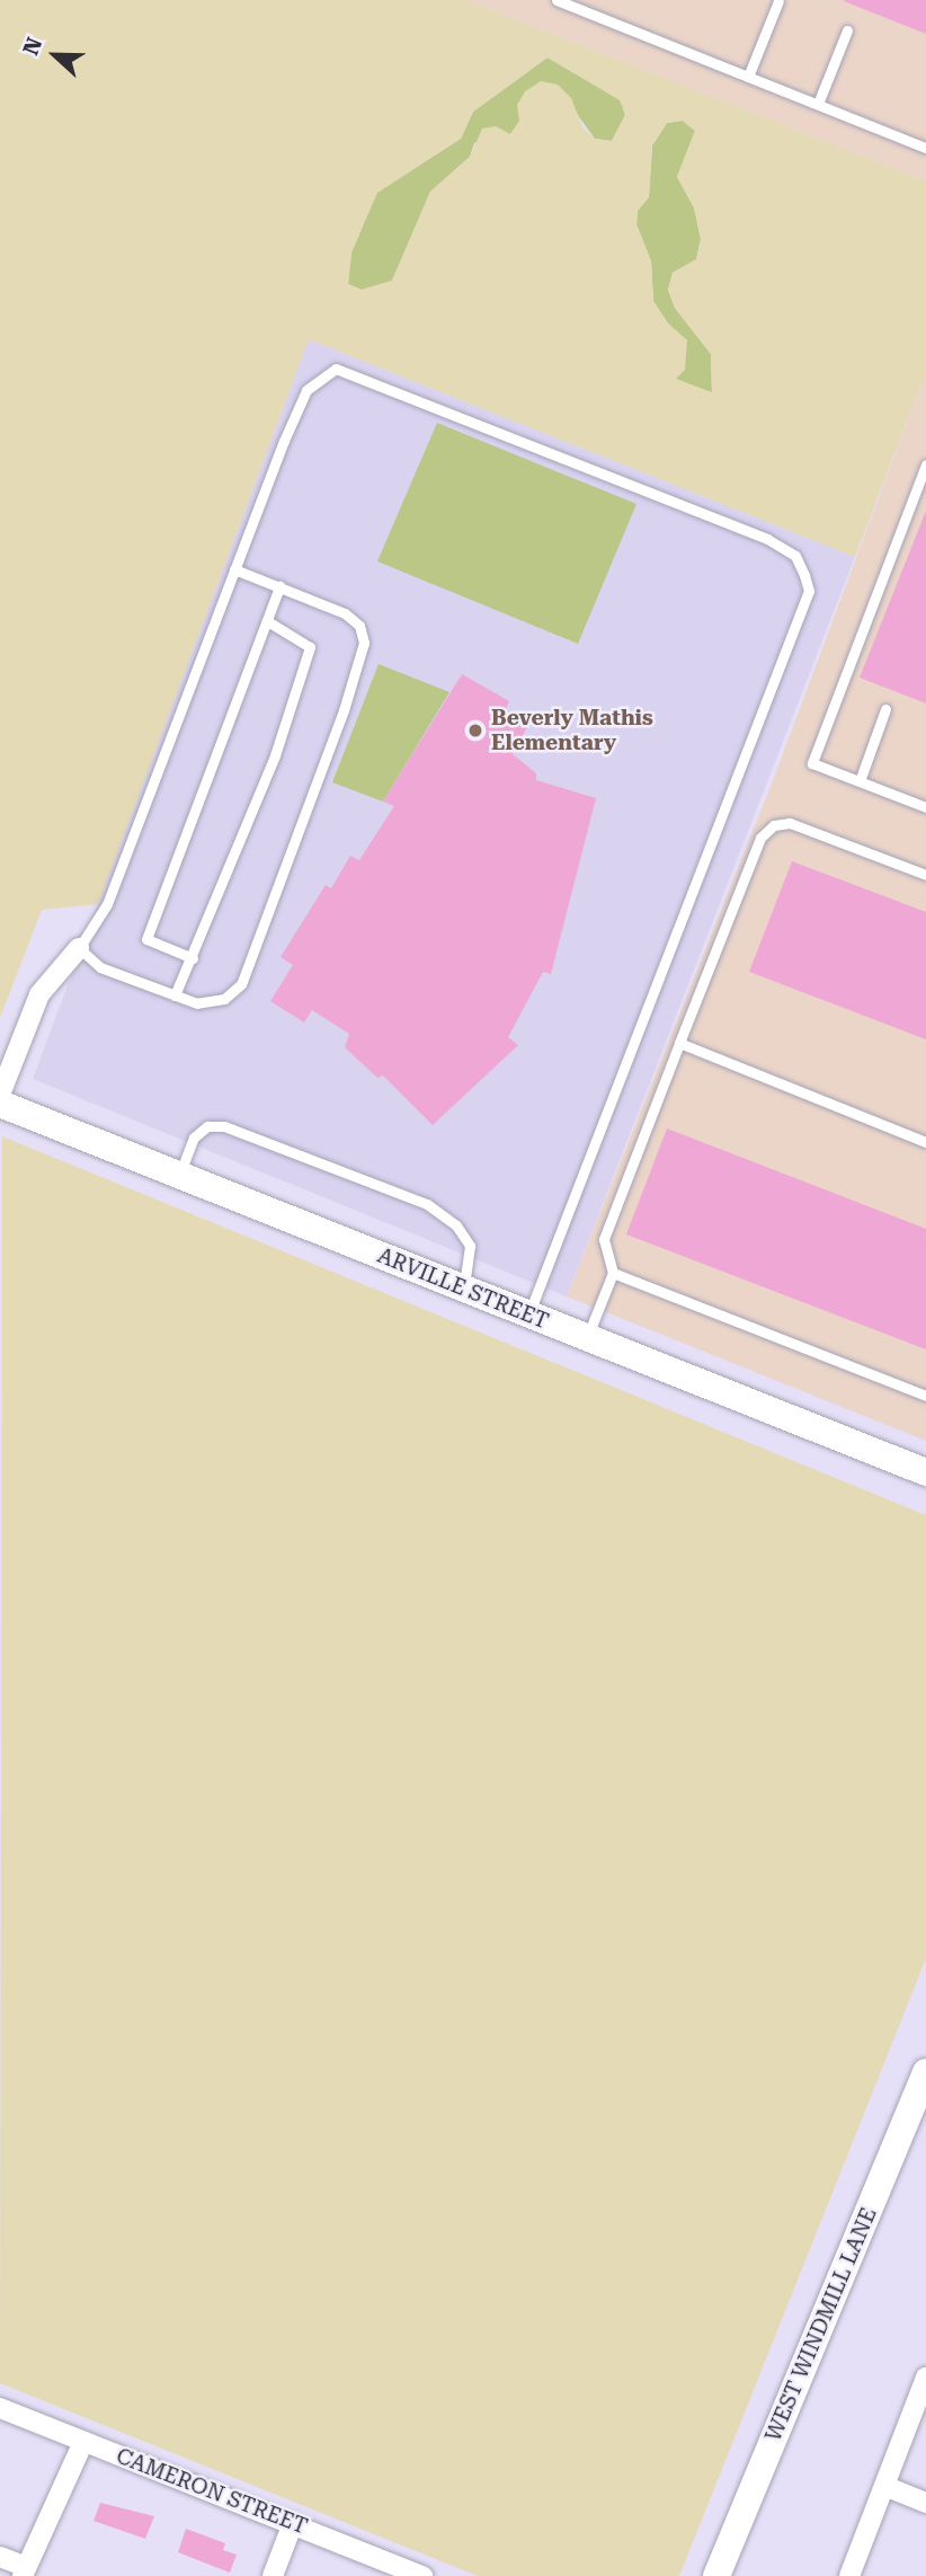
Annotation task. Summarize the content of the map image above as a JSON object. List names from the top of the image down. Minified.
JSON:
{"streets":{"street":["ARVILLE STREET","WEST WINDMILL LANE","CAMERON STREET"]},"places":["Beverly Mathis Elementary"],"north":"left"}
